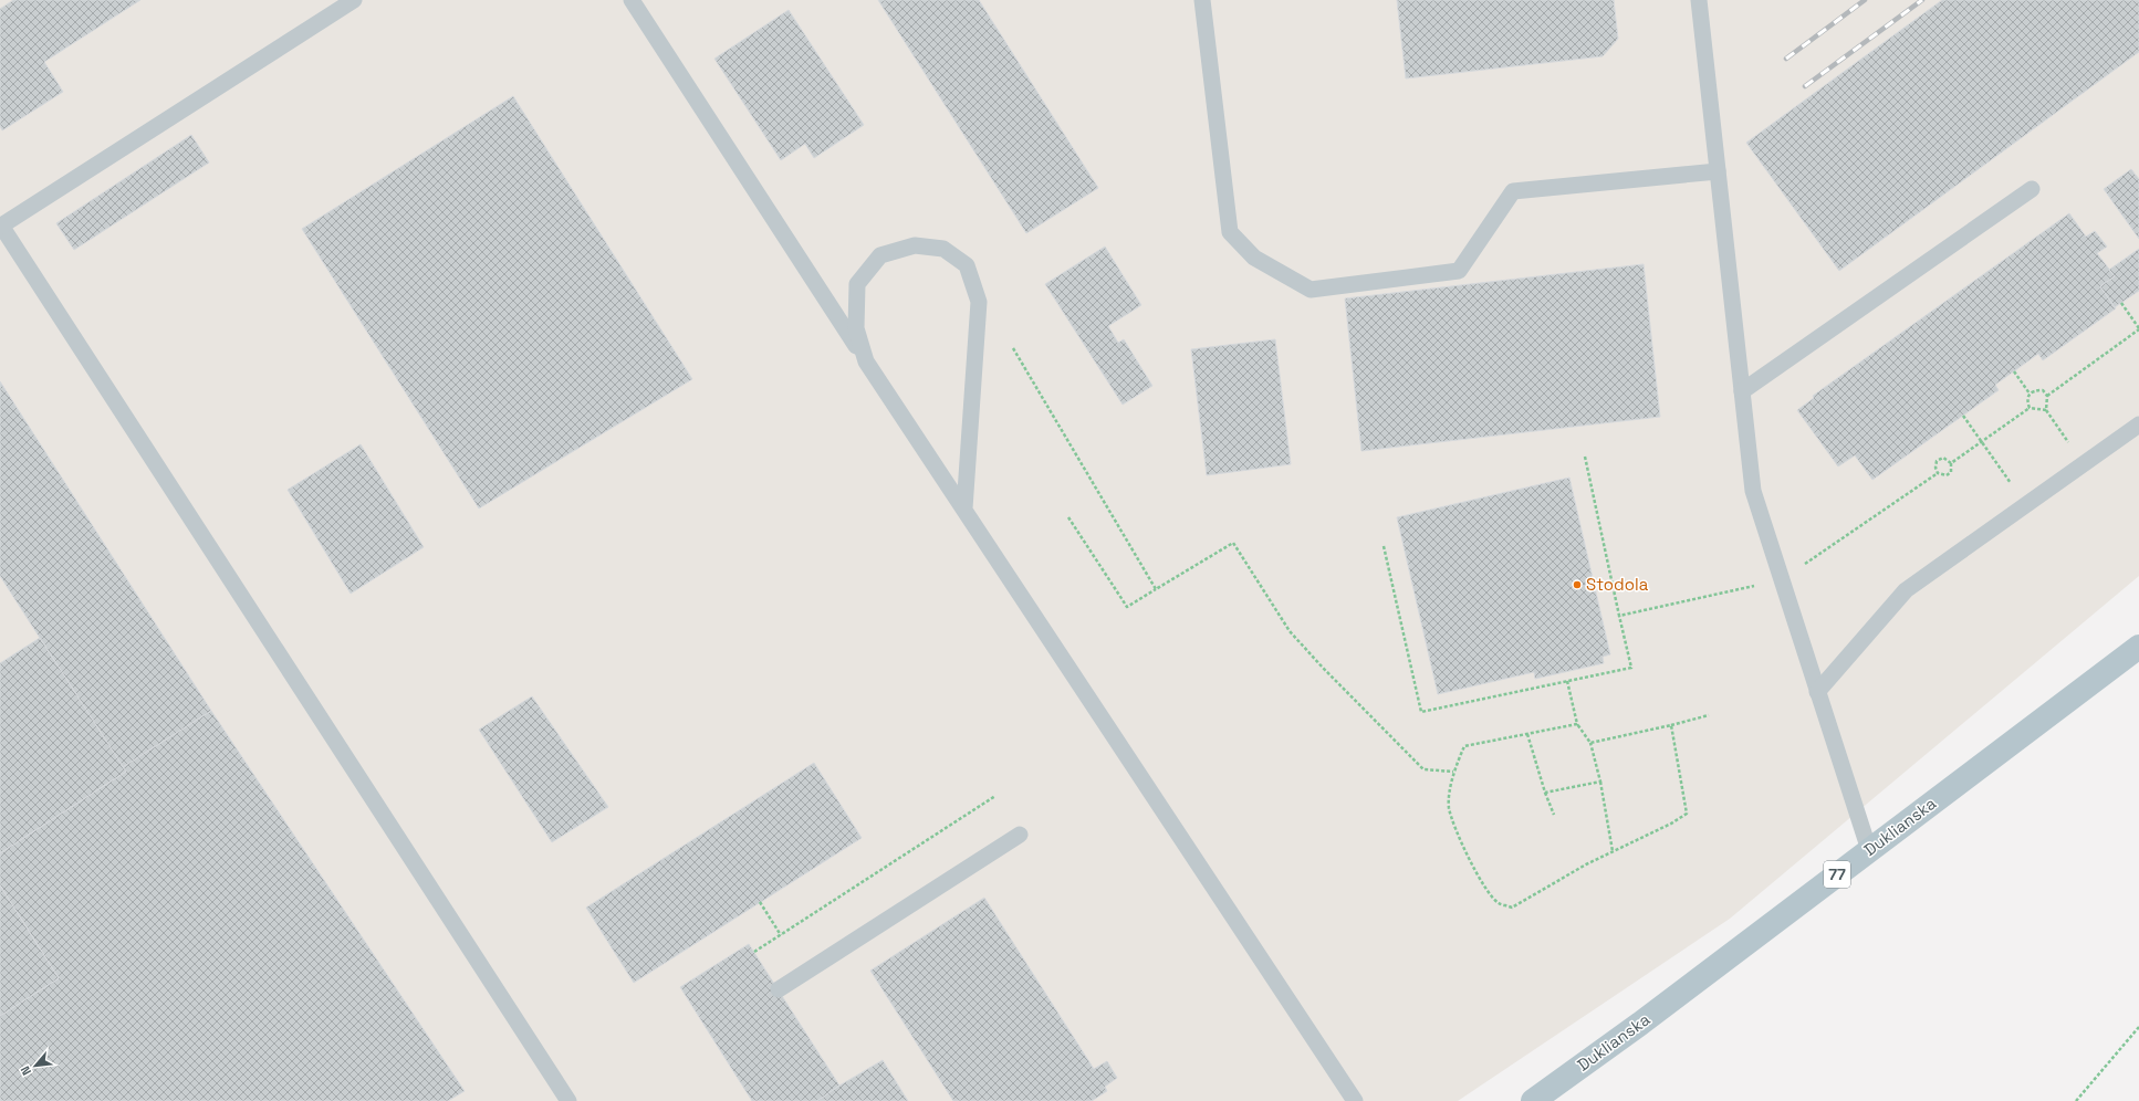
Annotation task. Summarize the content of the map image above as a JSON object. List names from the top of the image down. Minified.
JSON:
{"streets":{"main road":["Duklianska","77"]},"places":["Stodola"],"north":"bottom left"}
